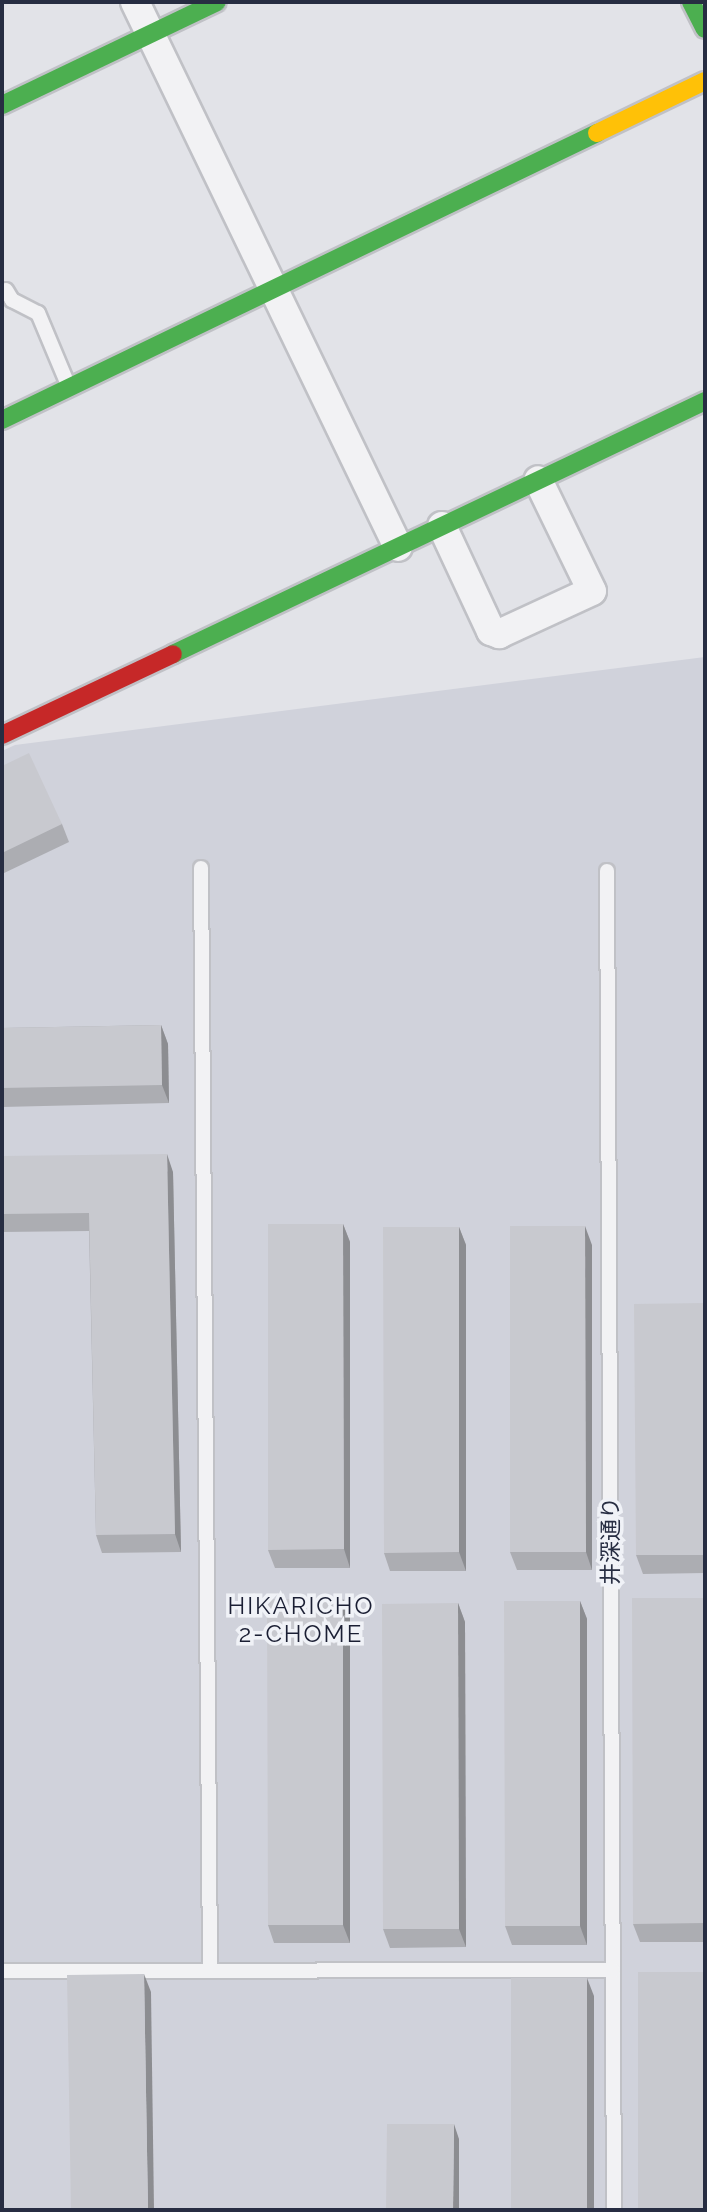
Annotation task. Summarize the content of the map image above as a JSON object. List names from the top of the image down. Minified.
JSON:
{"streets":{"lane":["井深通り"]},"districts":["HIKARICHO 2-CHOME"]}
